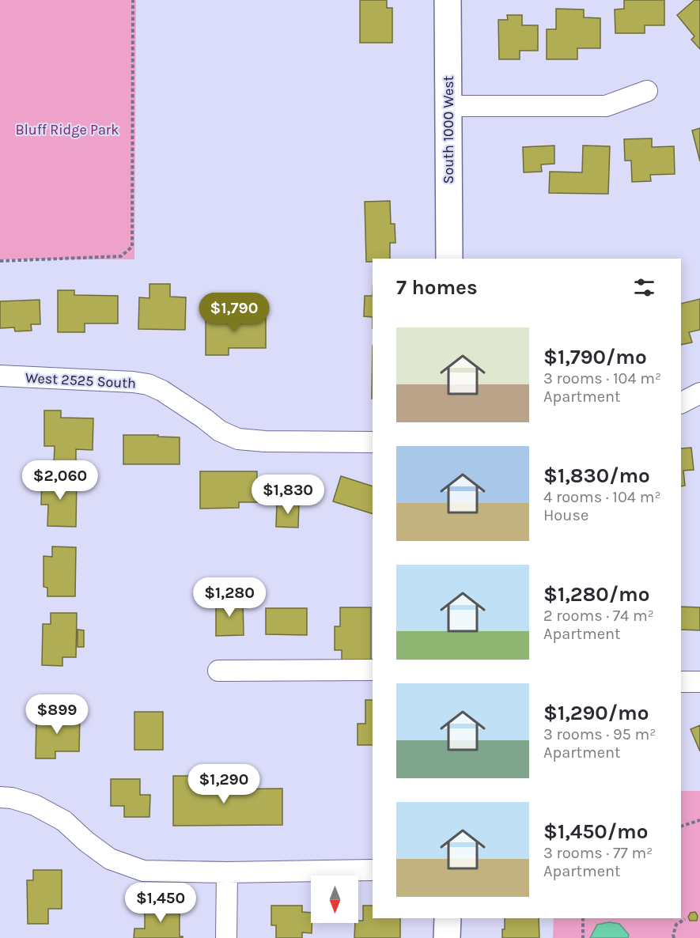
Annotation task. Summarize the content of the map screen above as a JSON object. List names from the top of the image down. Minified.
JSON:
{"streets":{"main road":["South 1000 West"],"street":["West 2525 South"]},"parks":["Bluff Ridge Park"],"north":"bottom","page":{"heading":"7 homes","price":["$1,790","$2,060","$1,830","$1,280","$899","$1,290","$1,450"],"list":[{"name":"$1,790/mo","note":"3 rooms · 104 m² · Apartment"},{"name":"$1,830/mo","note":"4 rooms · 104 m² · House"},{"name":"$1,280/mo","note":"2 rooms · 74 m² · Apartment"},{"name":"$1,290/mo","note":"3 rooms · 95 m² · Apartment"},{"name":"$1,450/mo","note":"3 rooms · 77 m² · Apartment"}]}}
